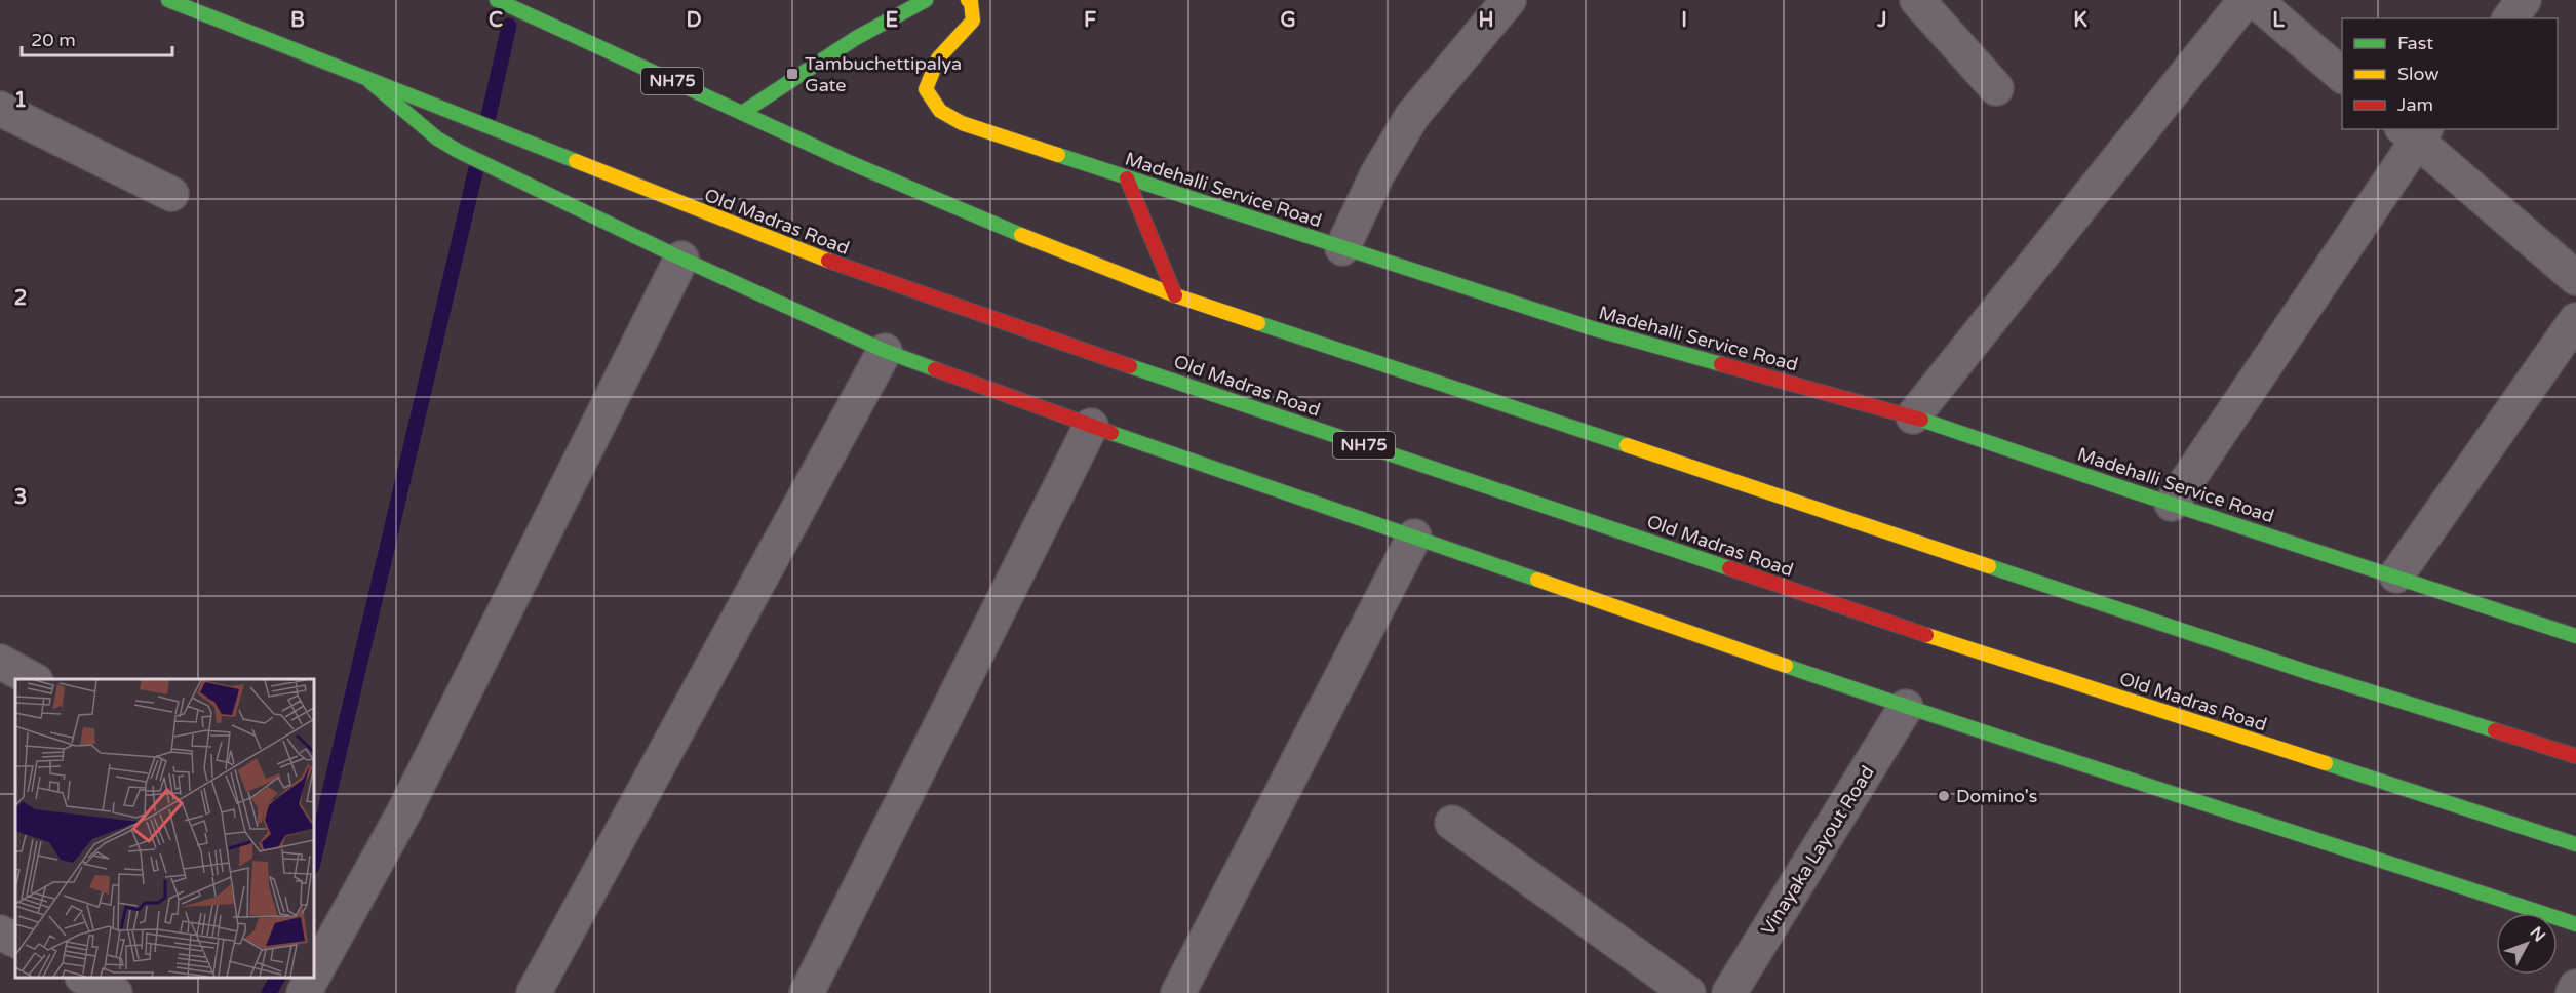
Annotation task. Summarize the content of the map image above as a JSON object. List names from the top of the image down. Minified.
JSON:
{"streets":{"main road":["NH75","Madehalli Service Road","Old Madras Road"],"street":["Vinayaka Layout Road"]},"places":{"transit":["Tambuchettipalya Gate"],"other":["Domino's"]},"legend":["Fast","Slow","Jam"],"scale_bar":"20 m","north":"top right","grid":{"columns":["B","C","D","E","F","G","H","I","J","K","L"],"rows":["1","2","3"]}}
